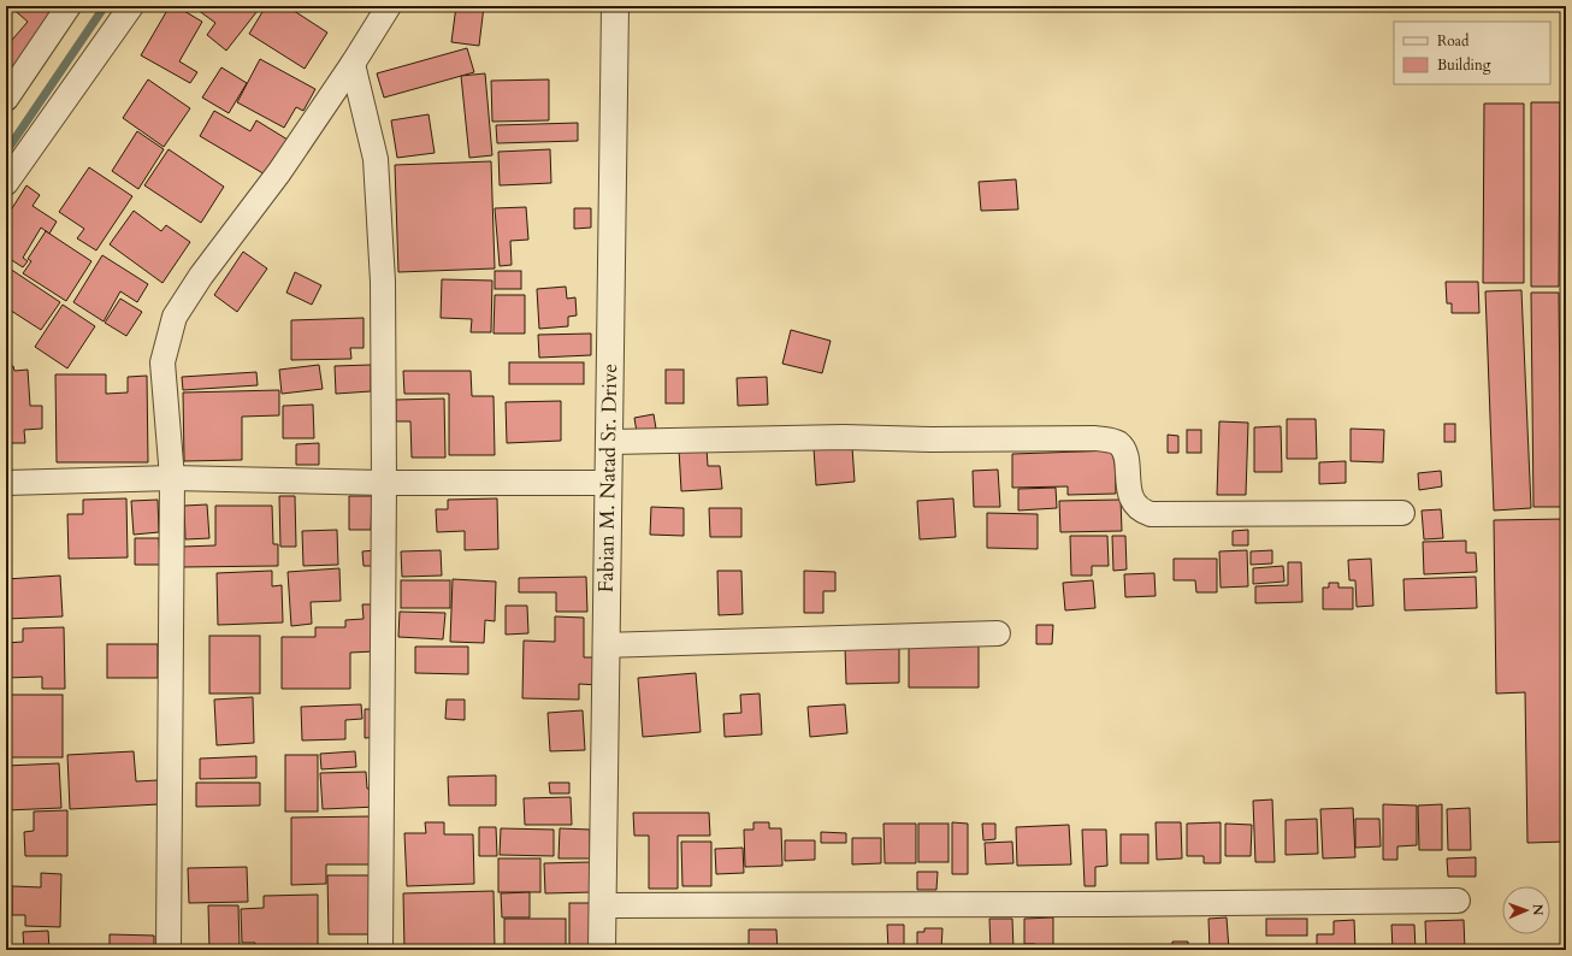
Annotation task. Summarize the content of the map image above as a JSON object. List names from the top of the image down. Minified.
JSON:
{"streets":{"street":["Fabian M. Natad Sr. Drive"]},"legend":["Road","Building"],"north":"right"}
